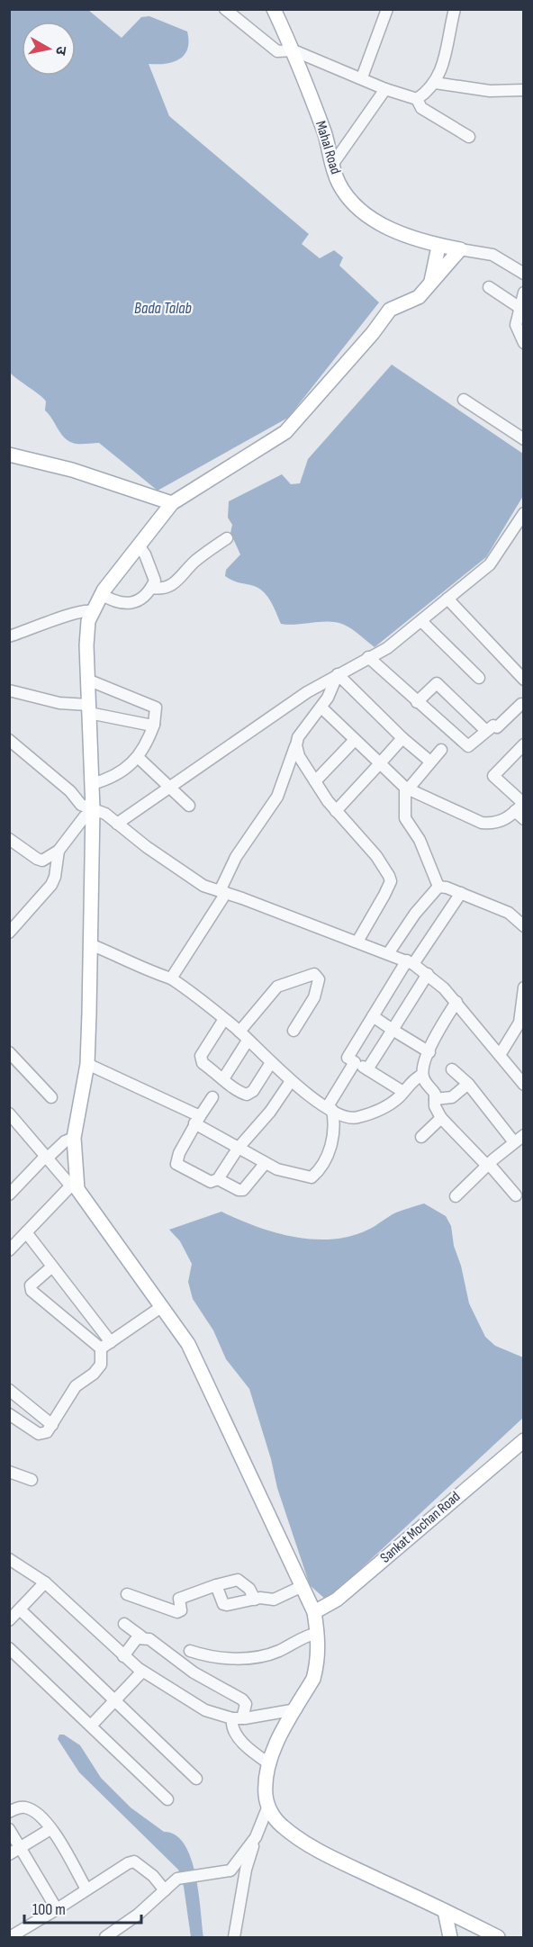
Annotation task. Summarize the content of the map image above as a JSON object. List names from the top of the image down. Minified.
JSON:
{"streets":{"main road":["Mahal Road","Sankat Mochan Road"]},"water":["Bada Talab"],"scale_bar":"100 m","north":"right"}
